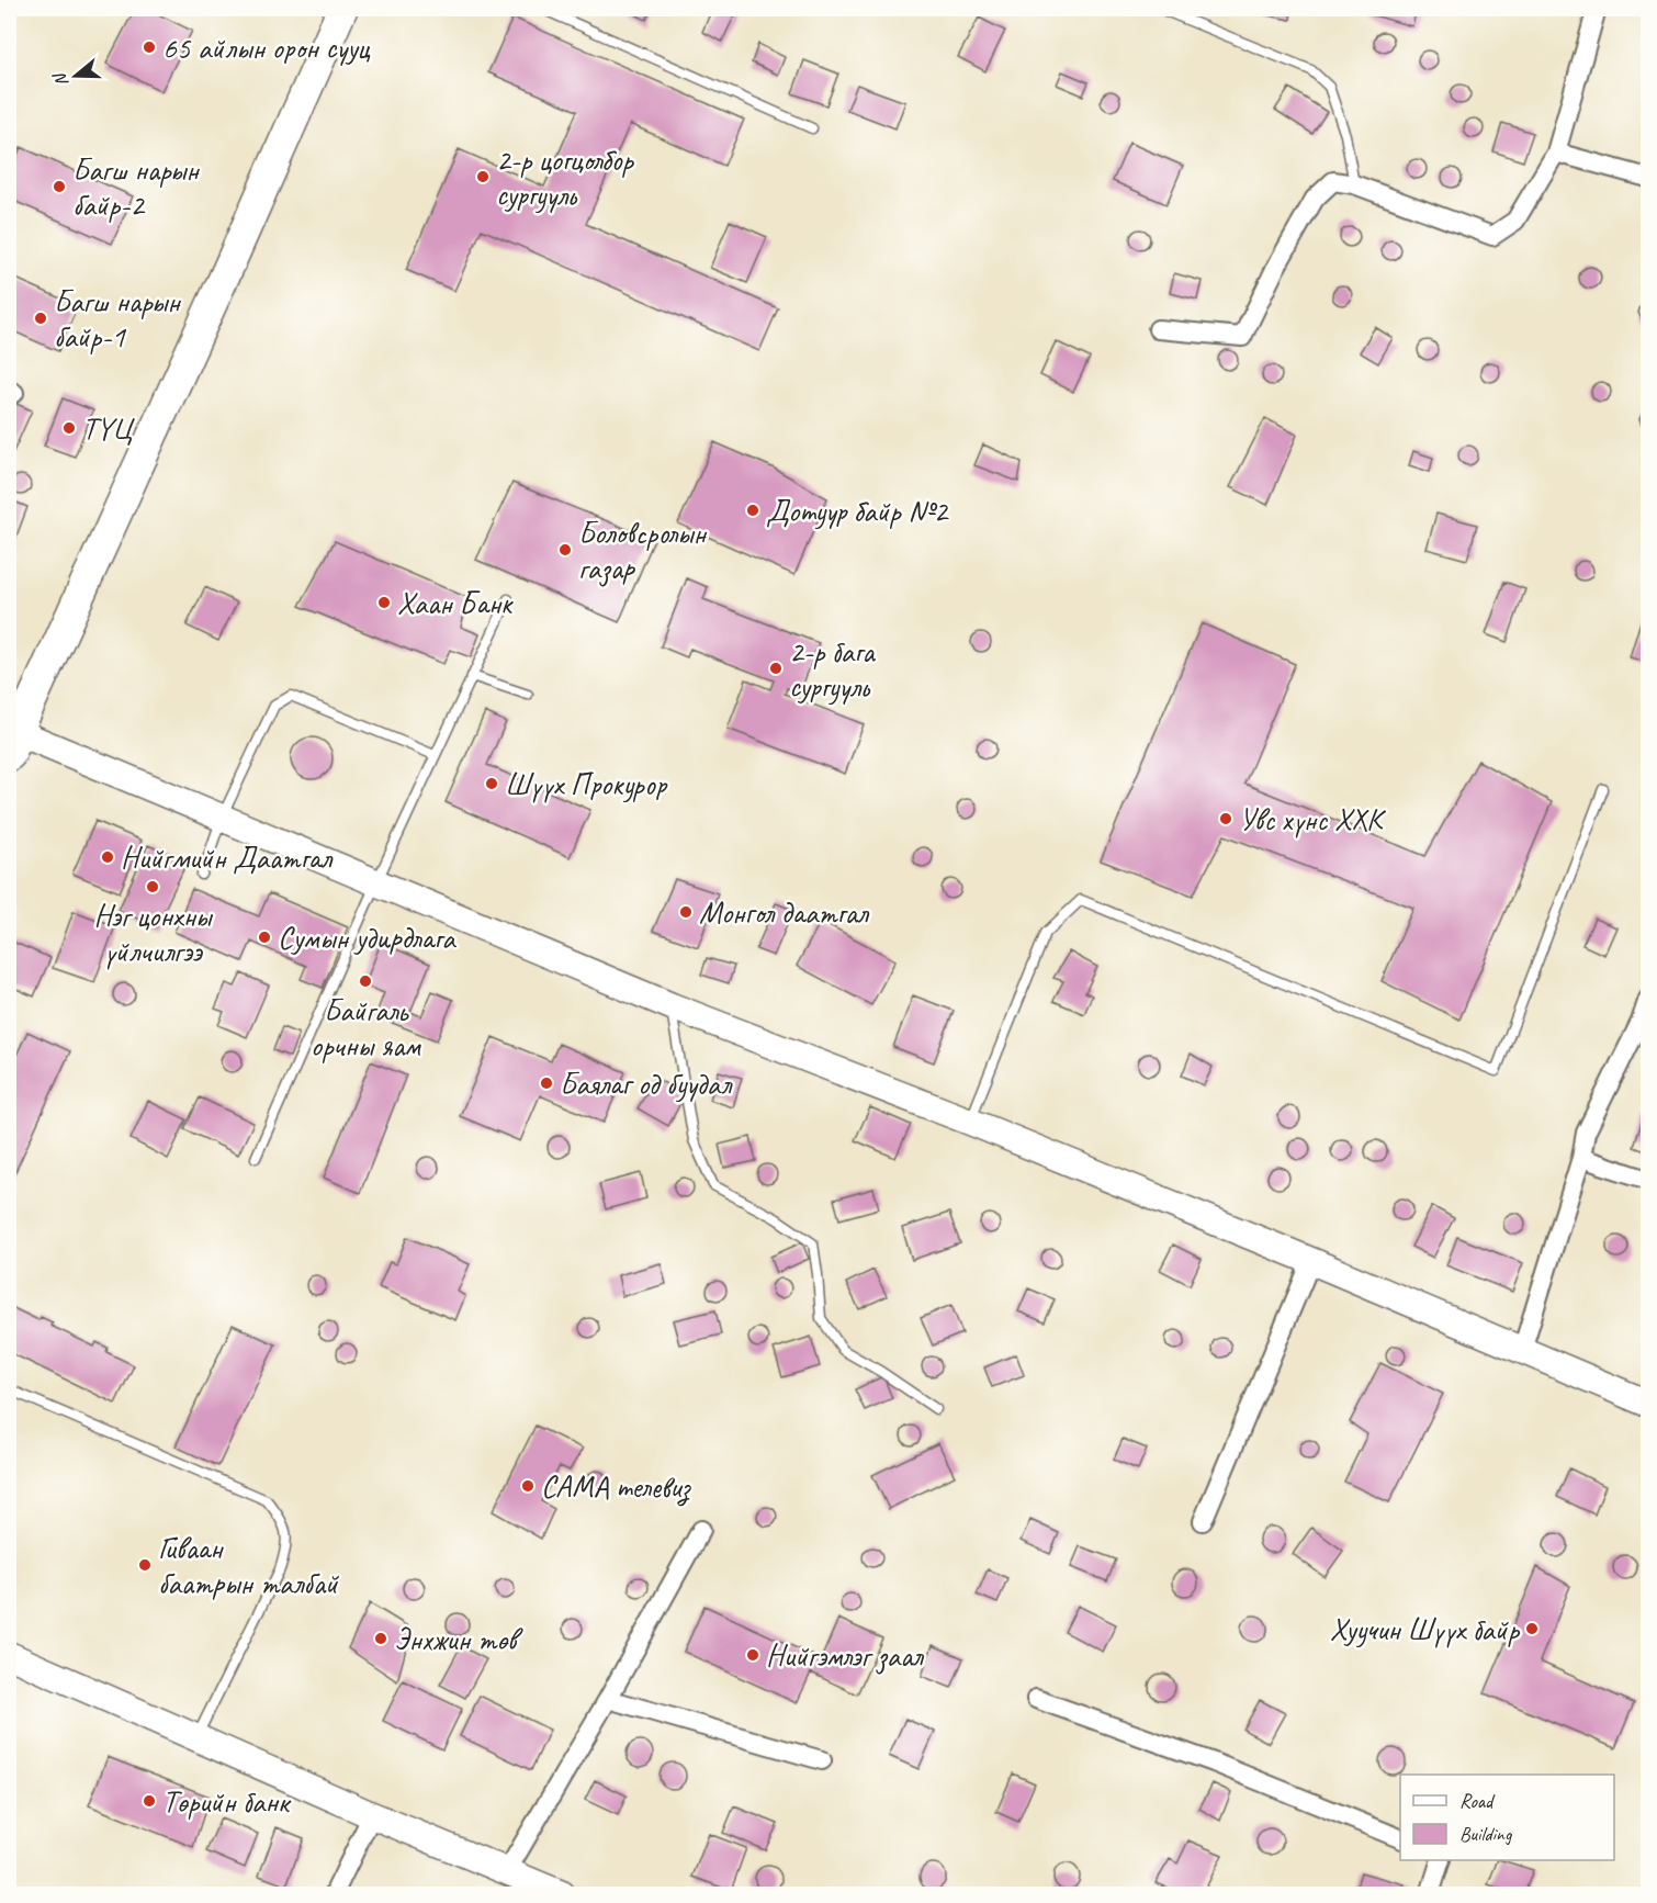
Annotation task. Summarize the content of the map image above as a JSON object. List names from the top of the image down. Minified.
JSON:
{"places":["65 айлын орон сууц","2-р цогцолбор сургууль","Багш нарын байр-2","Багш нарын байр-1","ТҮЦ","Дотуур байр №2","Боловсролын газар","Хаан Банк","2-р бага сургууль","Шүүх Прокурор","Увс хүнс ХХК","Нийгмийн Даатгал","Нэг цонхны үйлчилгээ","Монгол даатгал","Сумын удирдлага","Байгаль орчны яам","Баялаг од буудал","САМА телевиз","Гиваан баатрын талбай","Хуучин Шүүх байр","Энхжин төв","Нийгэмлэг заал","Төрийн банк"],"legend":["Road","Building"],"north":"left"}
